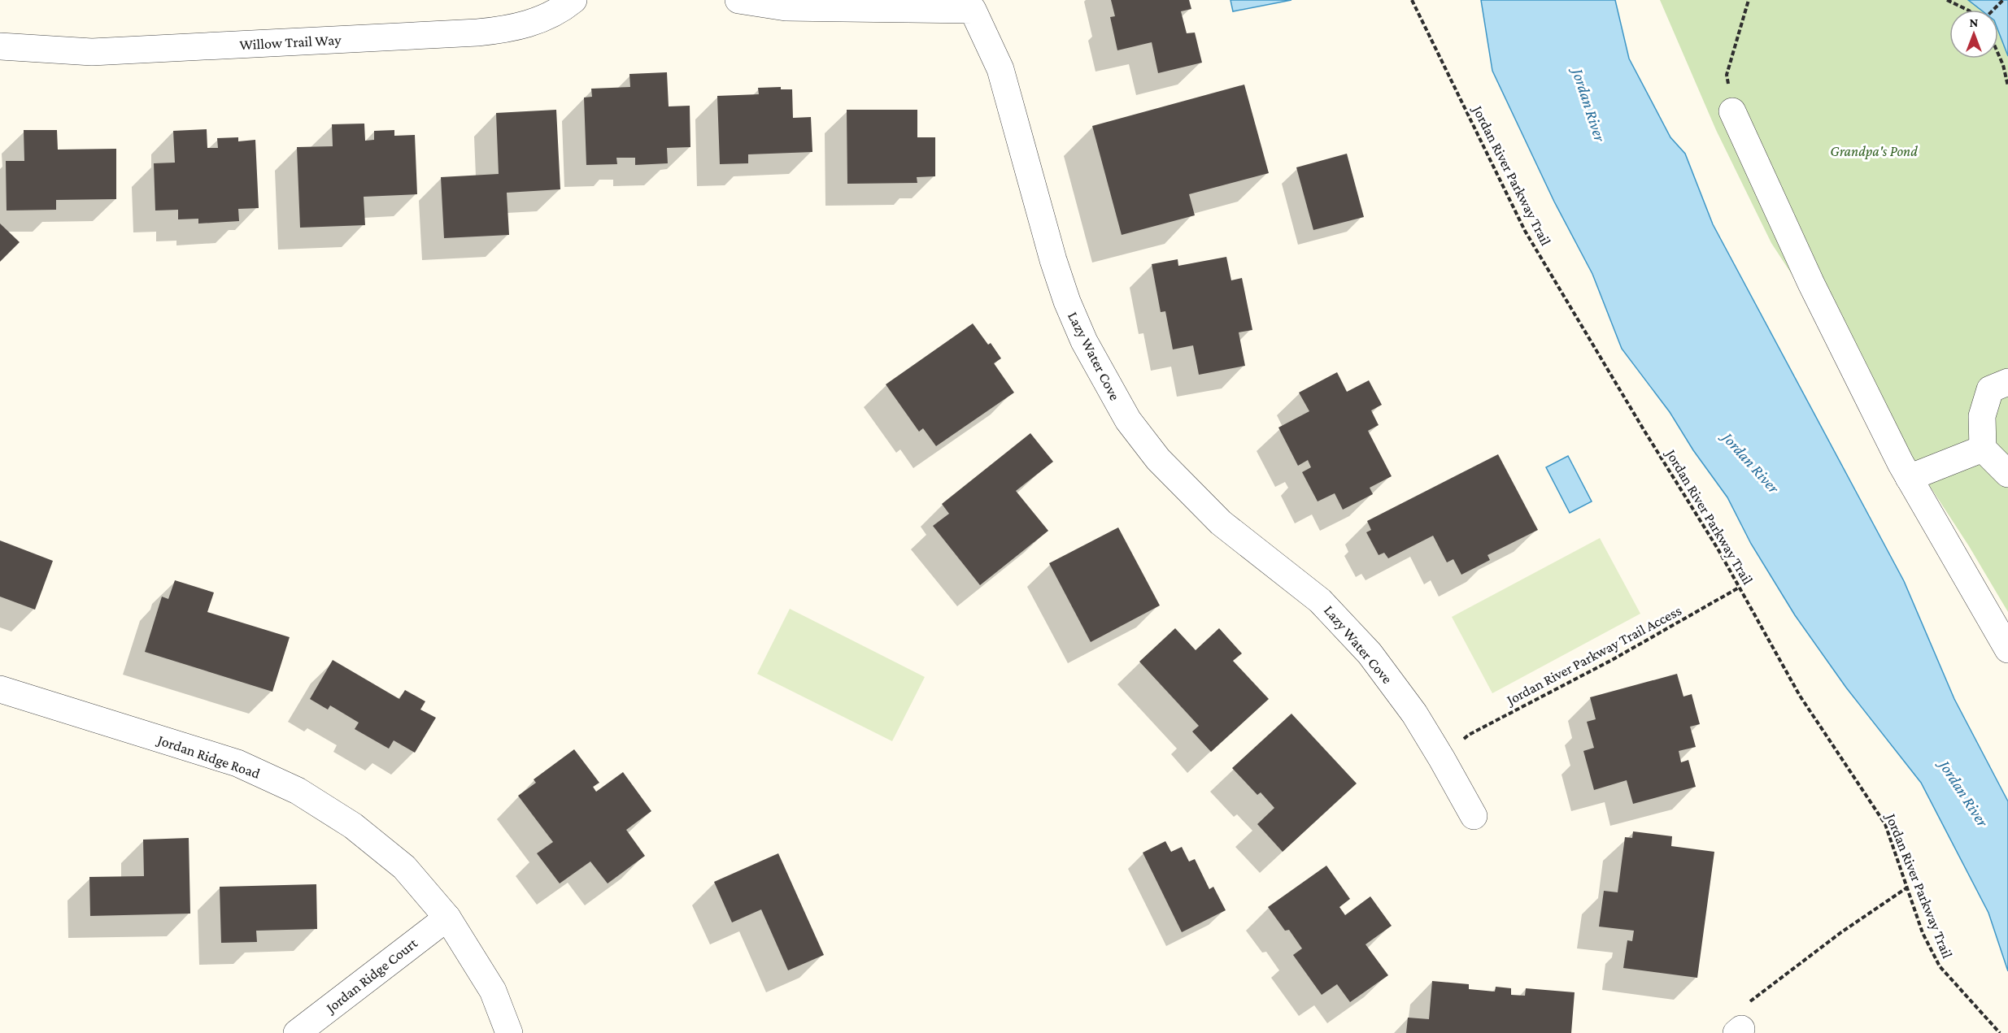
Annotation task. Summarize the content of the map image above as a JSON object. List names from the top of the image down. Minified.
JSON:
{"streets":{"street":["Willow Trail Way","Lazy Water Cove","Jordan Ridge Road","Jordan Ridge Court"],"path":["Jordan River Parkway Trail","Jordan River Parkway Trail Access"]},"crossings":[["Jordan River Parkway Trail","Jordan River Parkway Trail Access"],["Jordan Ridge Road","Jordan Ridge Court"]],"water":["Jordan River"],"parks":["Grandpa's Pond"],"north":"top"}
